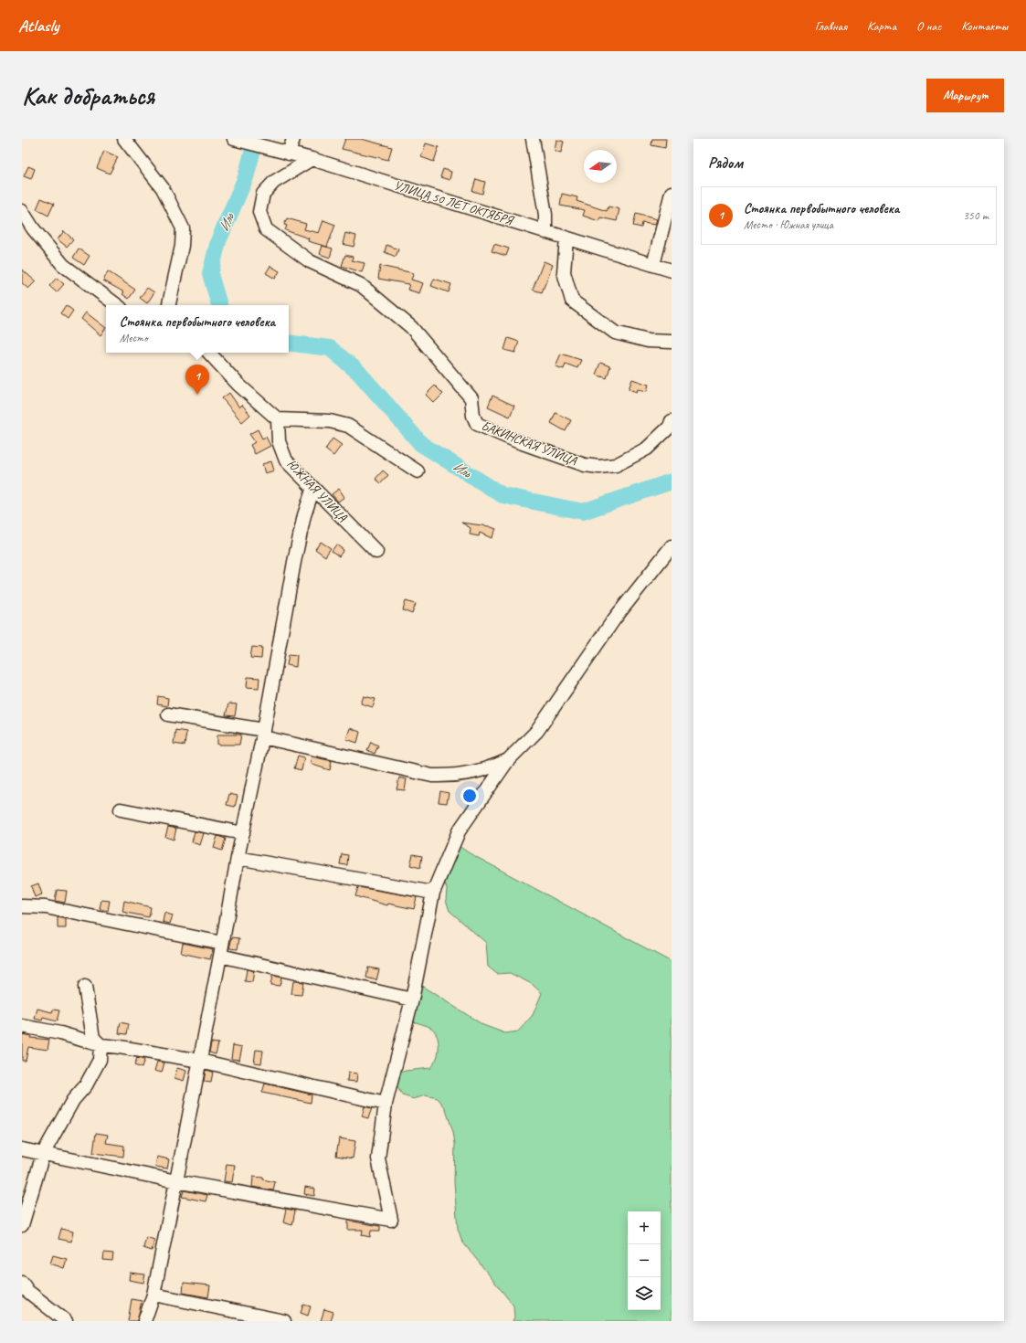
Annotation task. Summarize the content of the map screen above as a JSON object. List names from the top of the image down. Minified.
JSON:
{"streets":{"street":["УЛИЦА 50 ЛЕТ ОКТЯБРЯ","БАКИНСКАЯ УЛИЦА","ЮЖНАЯ УЛИЦА"]},"crossings":[["УЛИЦА 50 ЛЕТ ОКТЯБРЯ","БАКИНСКАЯ УЛИЦА"]],"water":["Иль"],"north":"left","page":{"header":"Atlasly","nav":["Главная","Карта","О нас","Контакты"],"buttons":"Маршрут","title":"Как добраться","heading":"Рядом","list":[{"mark":"1","name":"Стоянка первобытного человека","note":"Место · Южная улица","value":"350 m"}],"popup":["Стоянка первобытного человека","Место"],"pins":"1","map_buttons":["+","−"]}}
